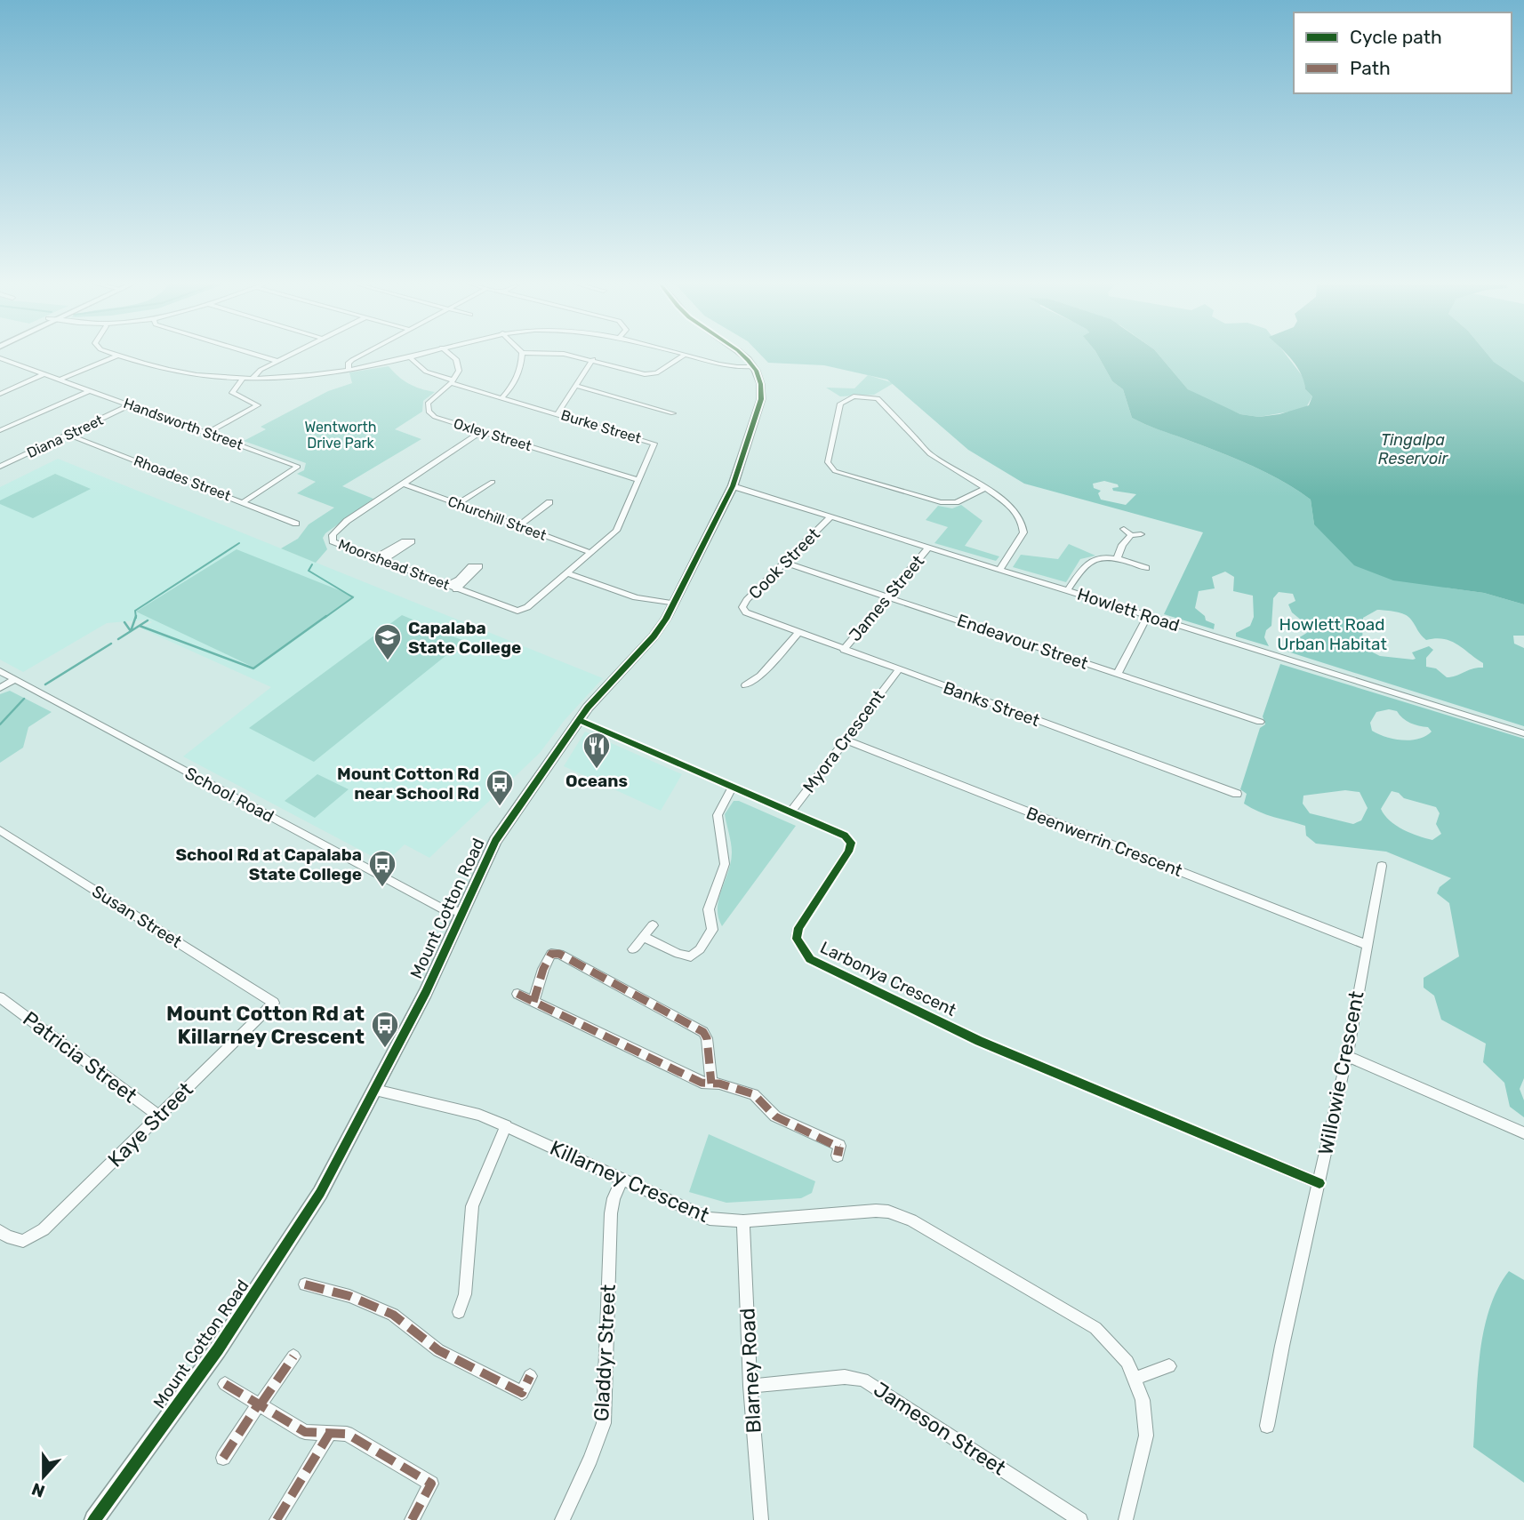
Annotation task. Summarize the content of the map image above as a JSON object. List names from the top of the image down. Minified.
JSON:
{"streets":{"main road":["Mount Cotton Road"],"street":["Handsworth Street","Burke Street","Oxley Street","Diana Street","Rhoades Street","Churchill Street","Cook Street","Moorshead Street","James Street","Howlett Road","Endeavour Street","Banks Street","Myora Crescent","School Road","Beenwerrin Crescent","Susan Street","Larbonya Crescent","Patricia Street","Willowie Crescent","Kaye Street","Killarney Crescent","Gladdyr Street","Blarney Road","Jameson Street"]},"crossings":[["Handsworth Street","Diana Street"],["Handsworth Street","Rhoades Street"],["Burke Street","Oxley Street"],["Burke Street","Churchill Street"],["Burke Street","Moorshead Street"],["Oxley Street","Moorshead Street"],["Diana Street","Rhoades Street"],["Churchill Street","Moorshead Street"],["Cook Street","Howlett Road"],["Cook Street","Endeavour Street"],["Cook Street","Banks Street"],["James Street","Howlett Road"],["James Street","Endeavour Street"],["James Street","Banks Street"],["Howlett Road","Mount Cotton Road"],["Banks Street","Myora Crescent"],["Myora Crescent","Beenwerrin Crescent"],["Myora Crescent","Larbonya Crescent"],["School Road","Mount Cotton Road"],["Beenwerrin Crescent","Willowie Crescent"],["Mount Cotton Road","Larbonya Crescent"],["Mount Cotton Road","Killarney Crescent"],["Susan Street","Kaye Street"],["Larbonya Crescent","Willowie Crescent"],["Patricia Street","Kaye Street"],["Killarney Crescent","Gladdyr Street"],["Killarney Crescent","Blarney Road"],["Blarney Road","Jameson Street"]],"water":["Tingalpa Reservoir"],"parks":["Wentworth Drive Park","Howlett Road Urban Habitat"],"places":{"school or university":["Capalaba State College"],"restaurant":["Oceans"],"bus stop":["Mount Cotton Rd near School Rd","School Rd at Capalaba State College","Mount Cotton Rd at Killarney Crescent"]},"legend":["Cycle path","Path"],"north":"bottom"}
